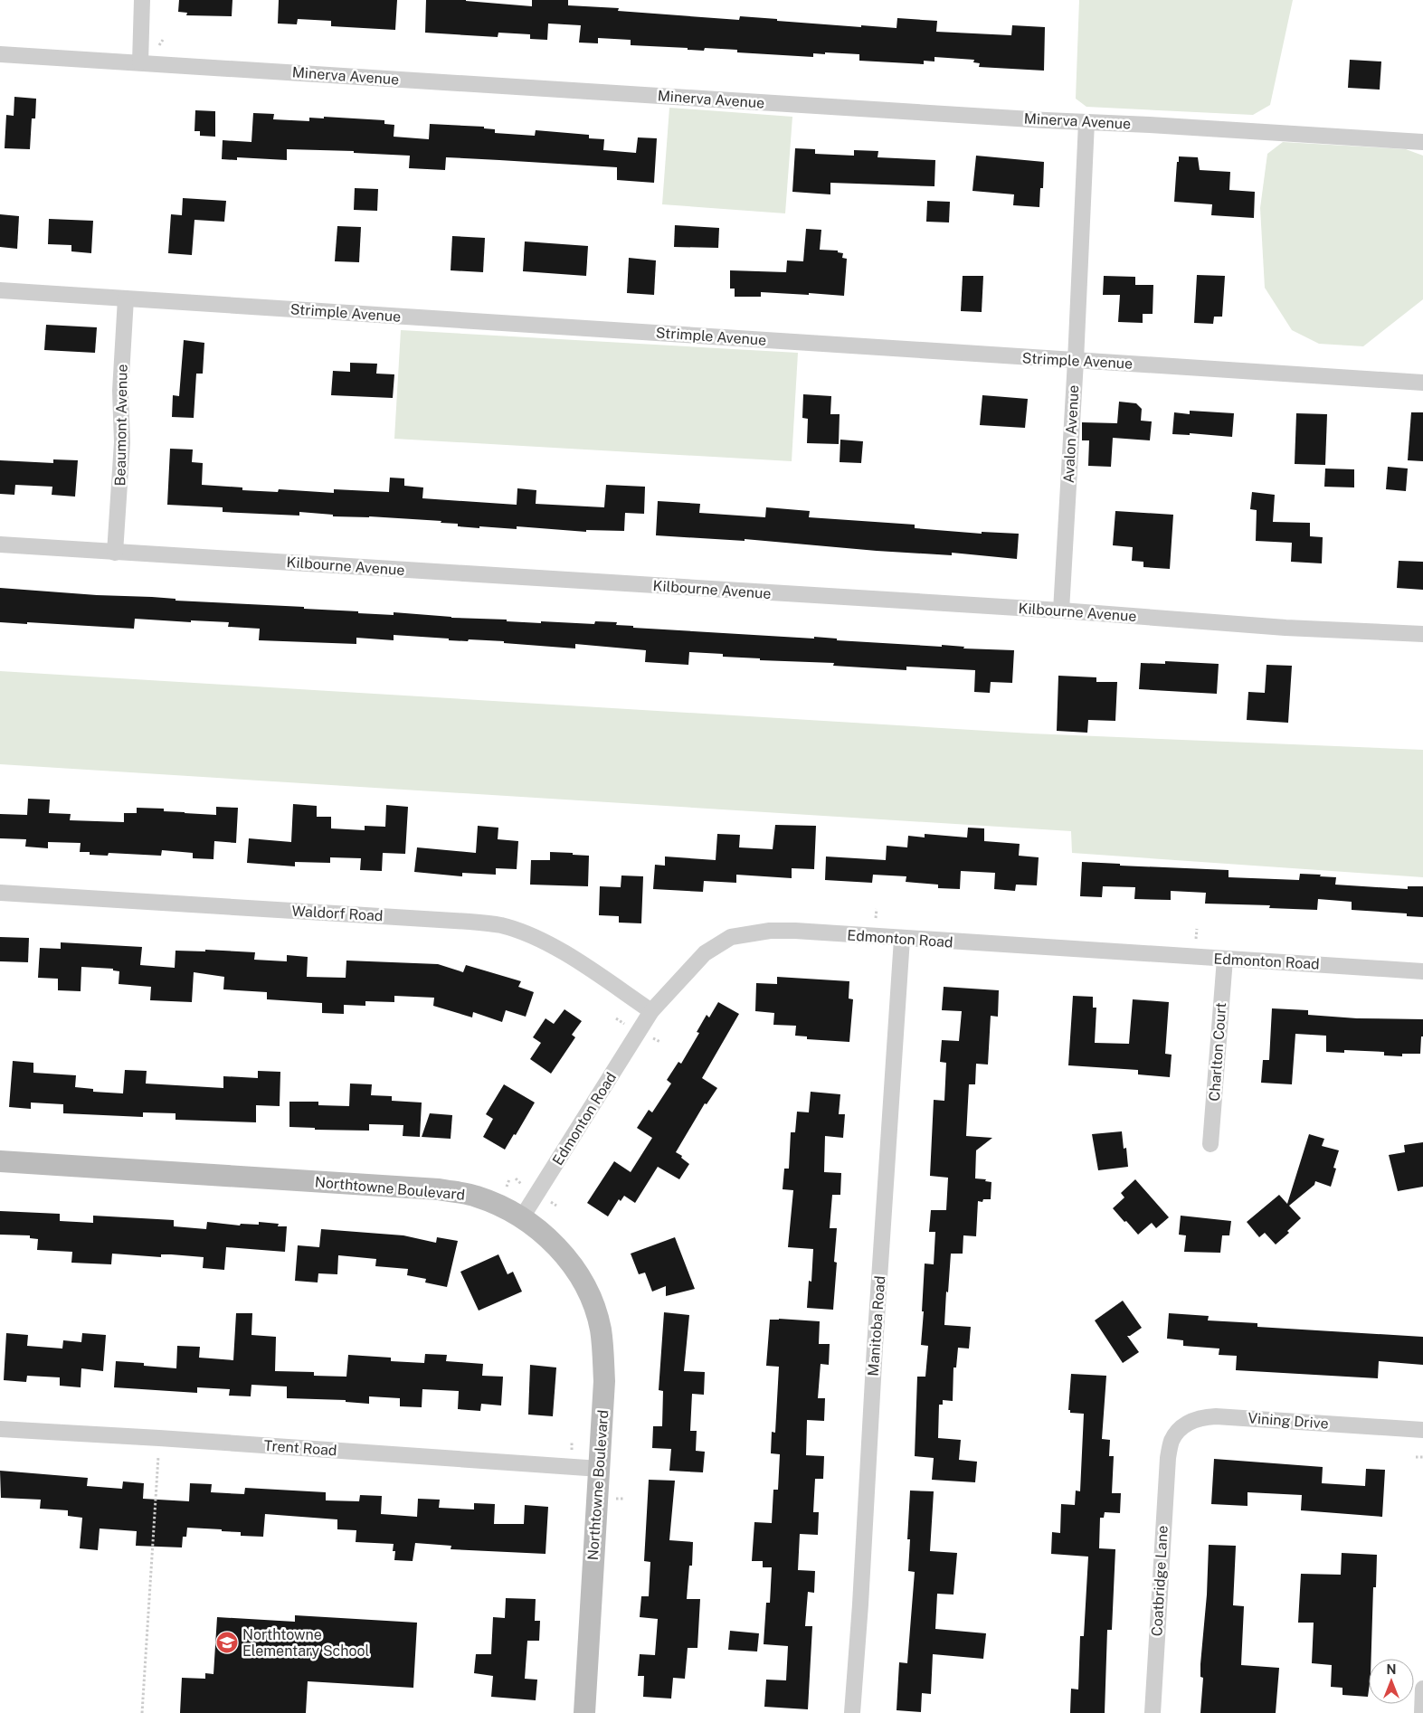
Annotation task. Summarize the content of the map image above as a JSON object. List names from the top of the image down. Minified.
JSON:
{"streets":{"street":["Minerva Avenue","Strimple Avenue","Beaumont Avenue","Avalon Avenue","Kilbourne Avenue","Waldorf Road","Edmonton Road","Charlton Court","Northtowne Boulevard","Manitoba Road","Vining Drive","Trent Road","Coatbridge Lane"]},"crossings":[["Minerva Avenue","Avalon Avenue"],["Strimple Avenue","Beaumont Avenue"],["Strimple Avenue","Avalon Avenue"],["Beaumont Avenue","Kilbourne Avenue"],["Avalon Avenue","Kilbourne Avenue"],["Waldorf Road","Edmonton Road"],["Edmonton Road","Charlton Court"],["Edmonton Road","Northtowne Boulevard"],["Edmonton Road","Manitoba Road"],["Northtowne Boulevard","Trent Road"],["Vining Drive","Coatbridge Lane"]],"places":{"school or university":["Northtowne Elementary School"]},"north":"top"}
